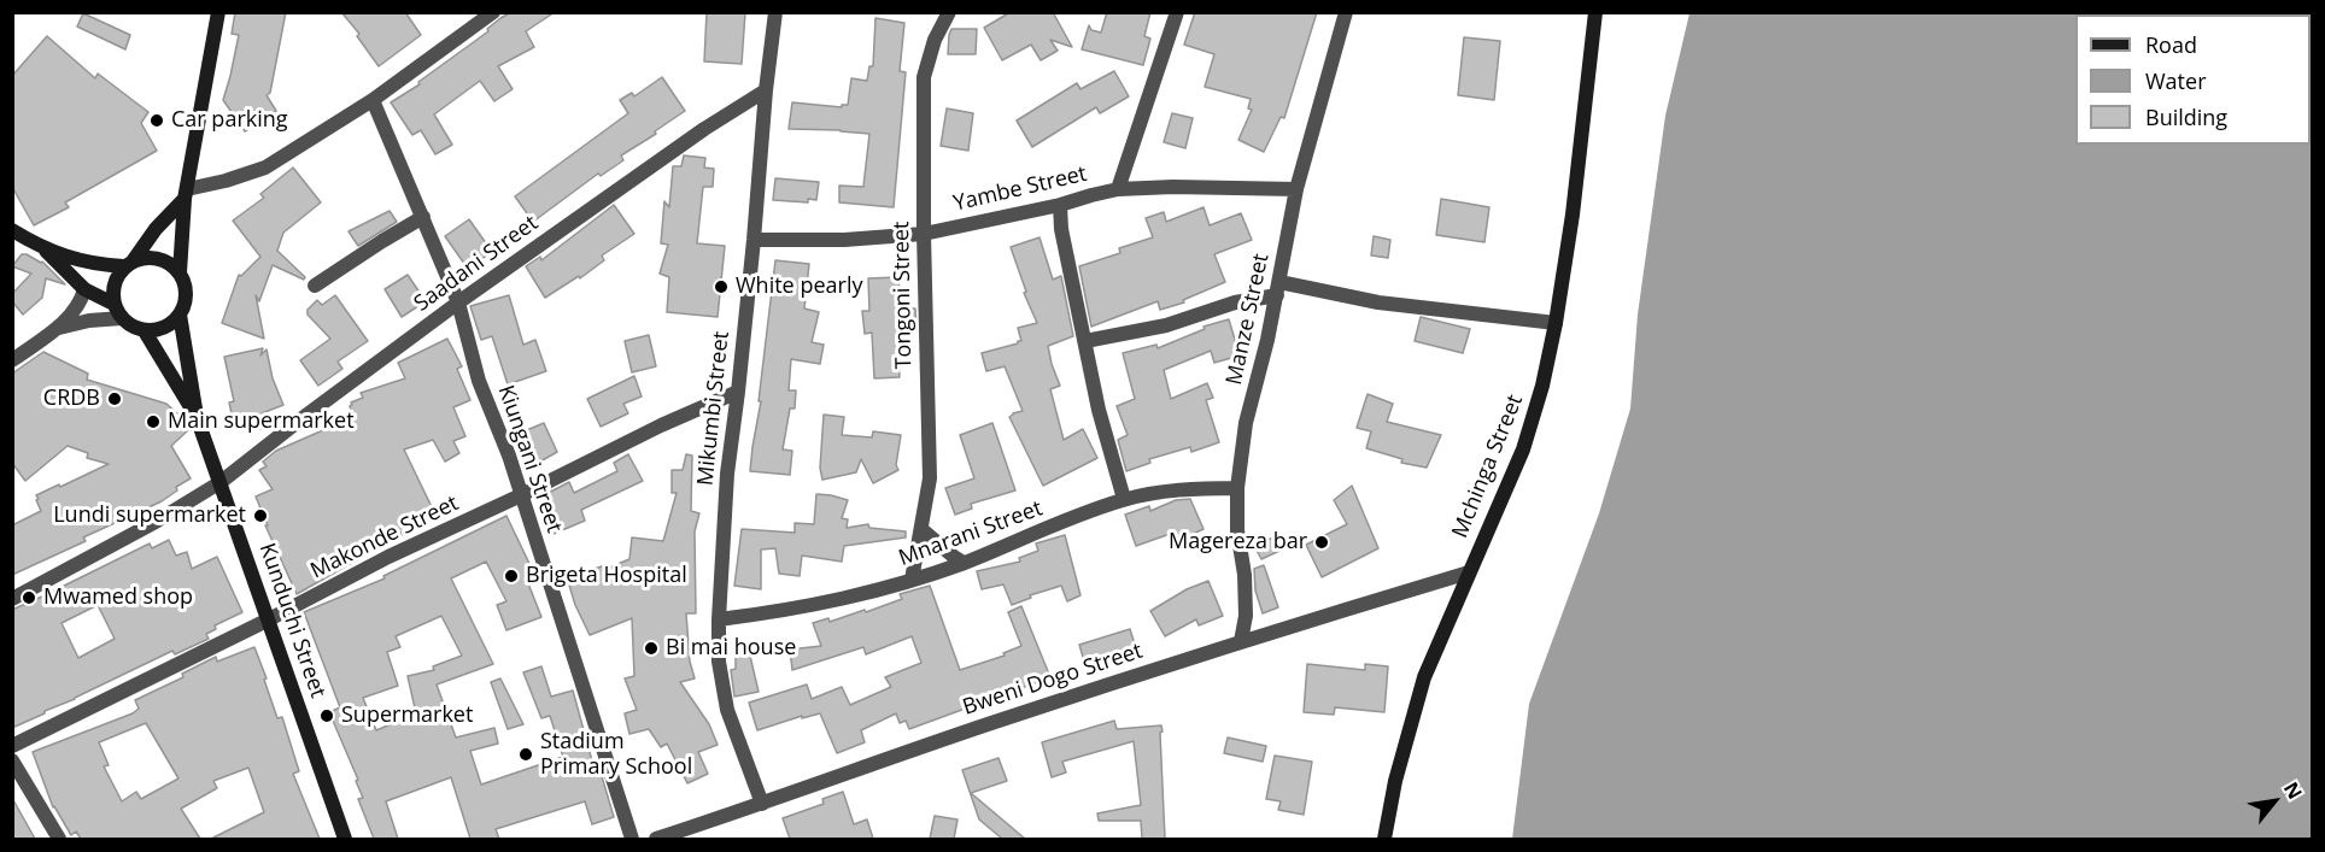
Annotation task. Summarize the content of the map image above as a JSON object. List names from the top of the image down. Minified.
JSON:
{"streets":{"main road":["Mchinga Street","Kunduchi Street"],"street":["Yambe Street","Saadani Street","Tongoni Street","Manze Street","Mikumbi Street","Kiungani Street","Mnarani Street","Makonde Street","Bweni Dogo Street"]},"crossings":[["Yambe Street","Tongoni Street"],["Yambe Street","Manze Street"],["Yambe Street","Mikumbi Street"],["Saadani Street","Mikumbi Street"],["Saadani Street","Kiungani Street"],["Saadani Street","Kunduchi Street"],["Tongoni Street","Mnarani Street"],["Manze Street","Mnarani Street"],["Manze Street","Bweni Dogo Street"],["Mikumbi Street","Mnarani Street"],["Mikumbi Street","Makonde Street"],["Mikumbi Street","Bweni Dogo Street"],["Kiungani Street","Makonde Street"],["Mchinga Street","Bweni Dogo Street"],["Makonde Street","Kunduchi Street"]],"places":["Car parking","White pearly","CRDB","Main supermarket","Lundi supermarket","Magereza bar","Brigeta Hospital","Mwamed shop","Bi mai house","Supermarket","Stadium Primary School"],"legend":["Road","Water","Building"],"north":"top right"}
